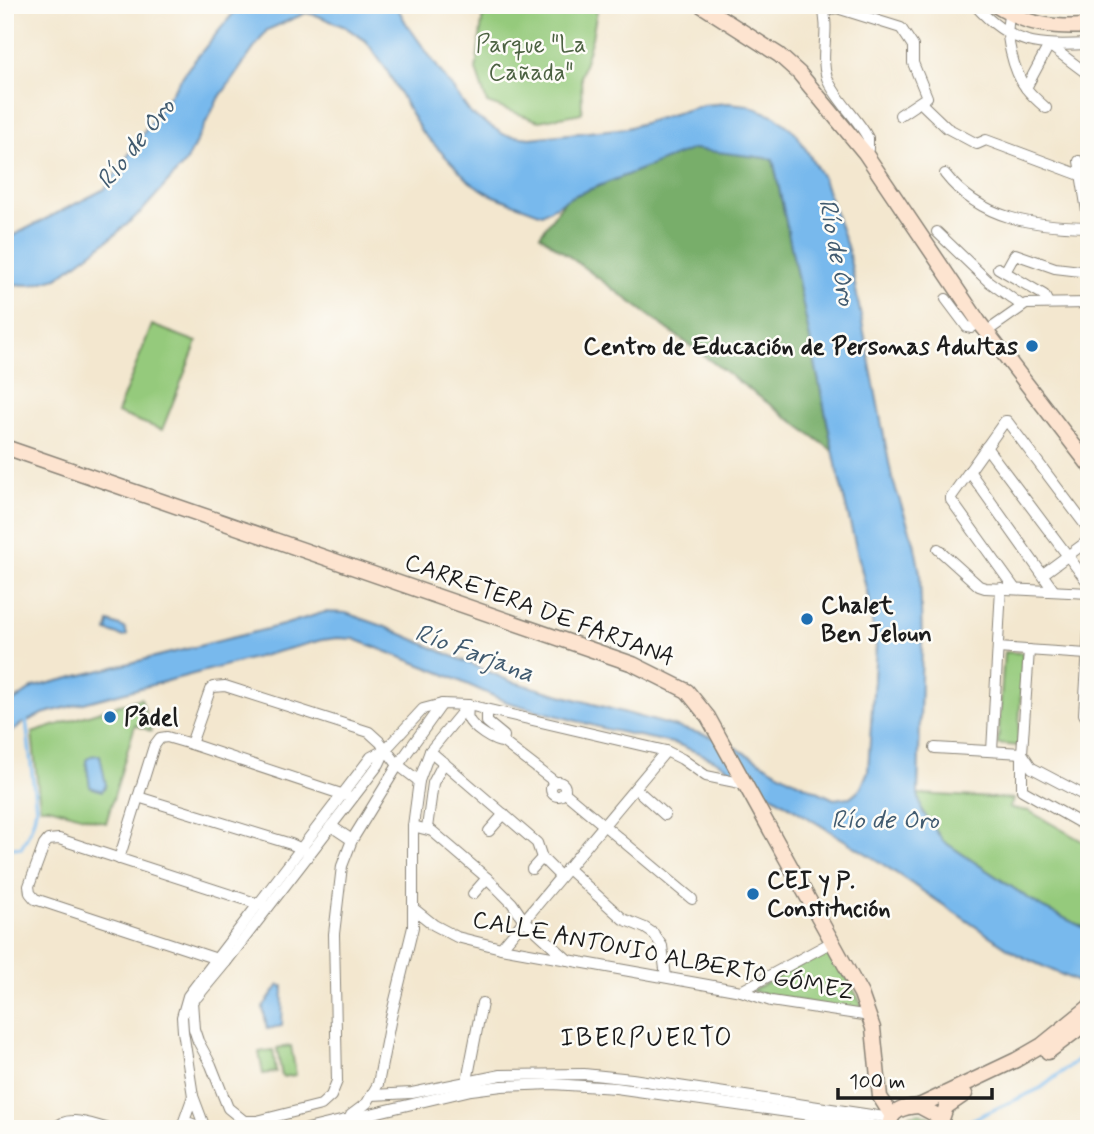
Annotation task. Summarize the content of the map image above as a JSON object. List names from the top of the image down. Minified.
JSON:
{"streets":{"main road":["CARRETERA DE FARJANA"],"street":["CALLE ANTONIO ALBERTO GÓMEZ"]},"crossings":[["CARRETERA DE FARJANA","CALLE ANTONIO ALBERTO GÓMEZ"]],"districts":["IBERPUERTO"],"water":["Río de Oro","Río Farjana"],"parks":["Parque \"La Cañada\""],"places":["Centro de Educación de Personas Adultas","Chalet Ben Jeloun","Pádel","CEI y P. Constitución"],"scale_bar":"100 m"}
